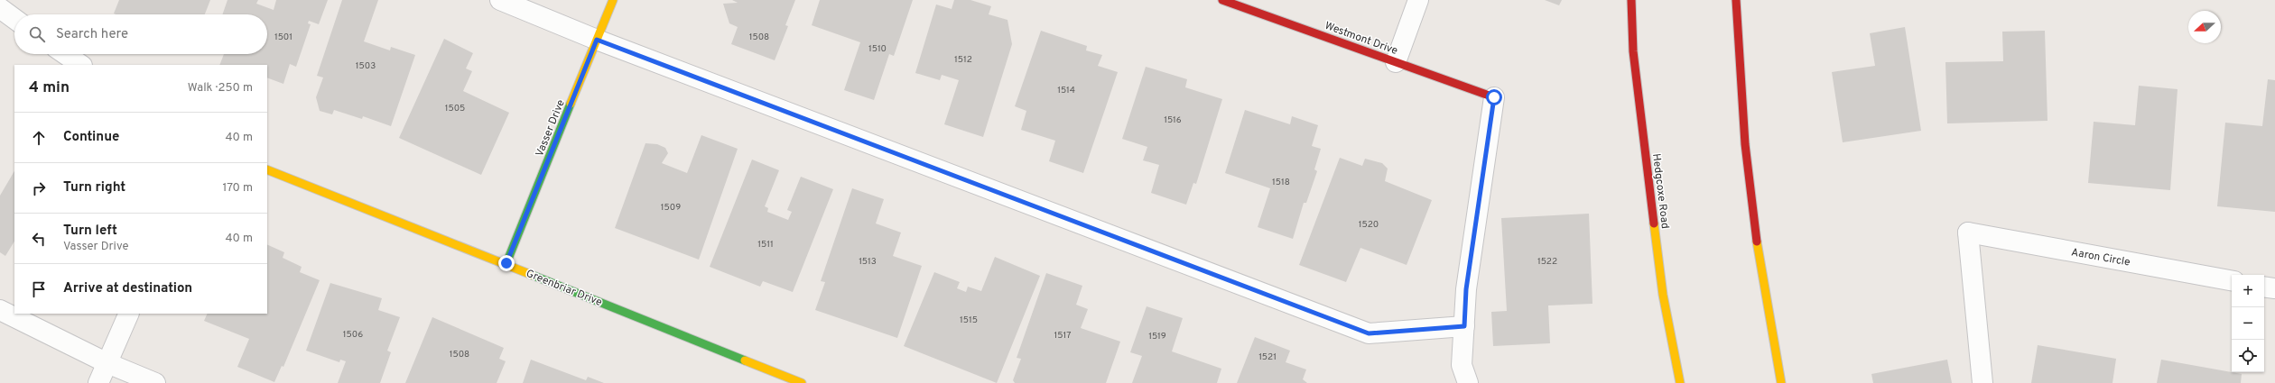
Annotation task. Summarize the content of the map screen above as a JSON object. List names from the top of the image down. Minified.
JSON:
{"streets":{"street":["Westmont Drive","Vasser Drive","Hedgcoxe Road","Aaron Circle","Greenbriar Drive"]},"crossings":[["Vasser Drive","Greenbriar Drive"]],"house_numbers":["1501","1508","1510","1512","1503","1514","1505","1516","1518","1509","1520","1511","1513","1522","1515","1506","1517","1519","1508","1521"],"north":"left","page":{"search":"Search here","heading":["4 min","Walk · 250 m"],"list":[["Continue","40 m"],["Turn right","170 m"],["Turn left","Vasser Drive","40 m"],"Arrive at destination"],"map_buttons":["+","−"]}}
